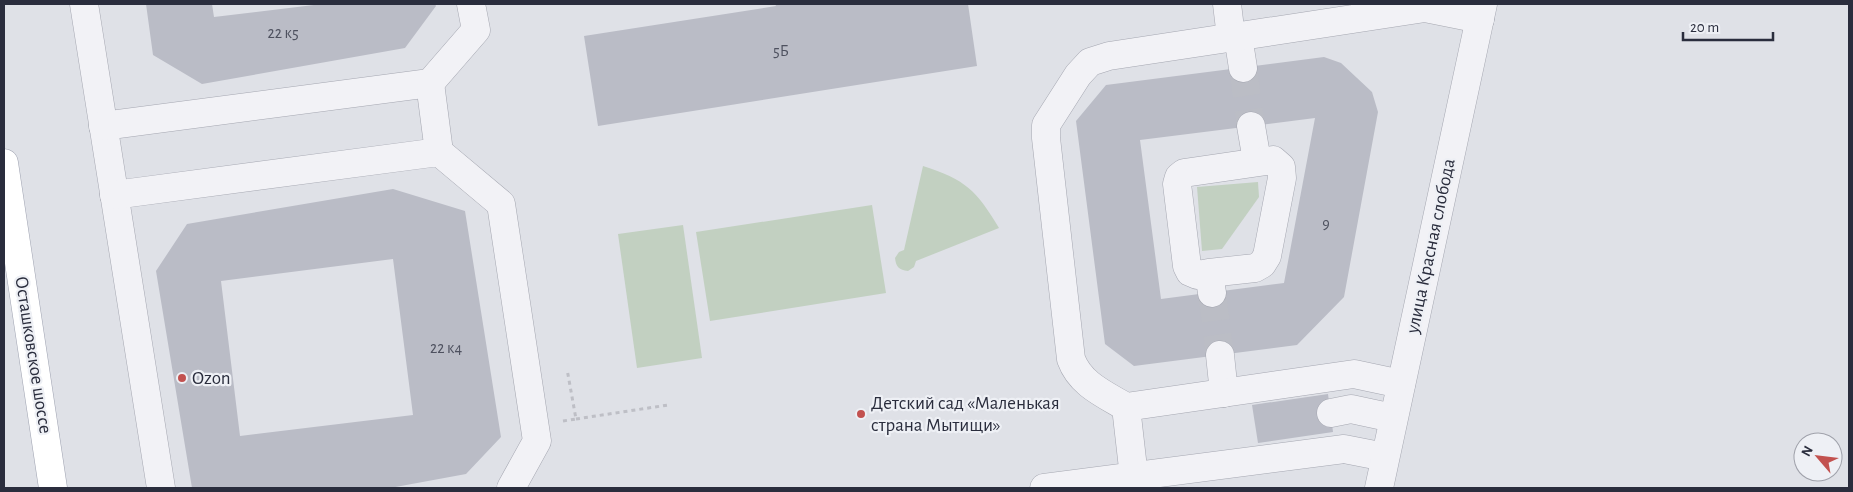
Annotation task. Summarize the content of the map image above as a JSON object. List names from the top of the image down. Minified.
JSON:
{"streets":{"main road":["Осташковское шоссе"],"street":["улица Красная слобода"]},"places":["Ozon","Детский сад «Маленькая страна Мытищи»"],"house_numbers":["22 к5","5Б","9","22 к4"],"scale_bar":"20 m","north":"top left"}
